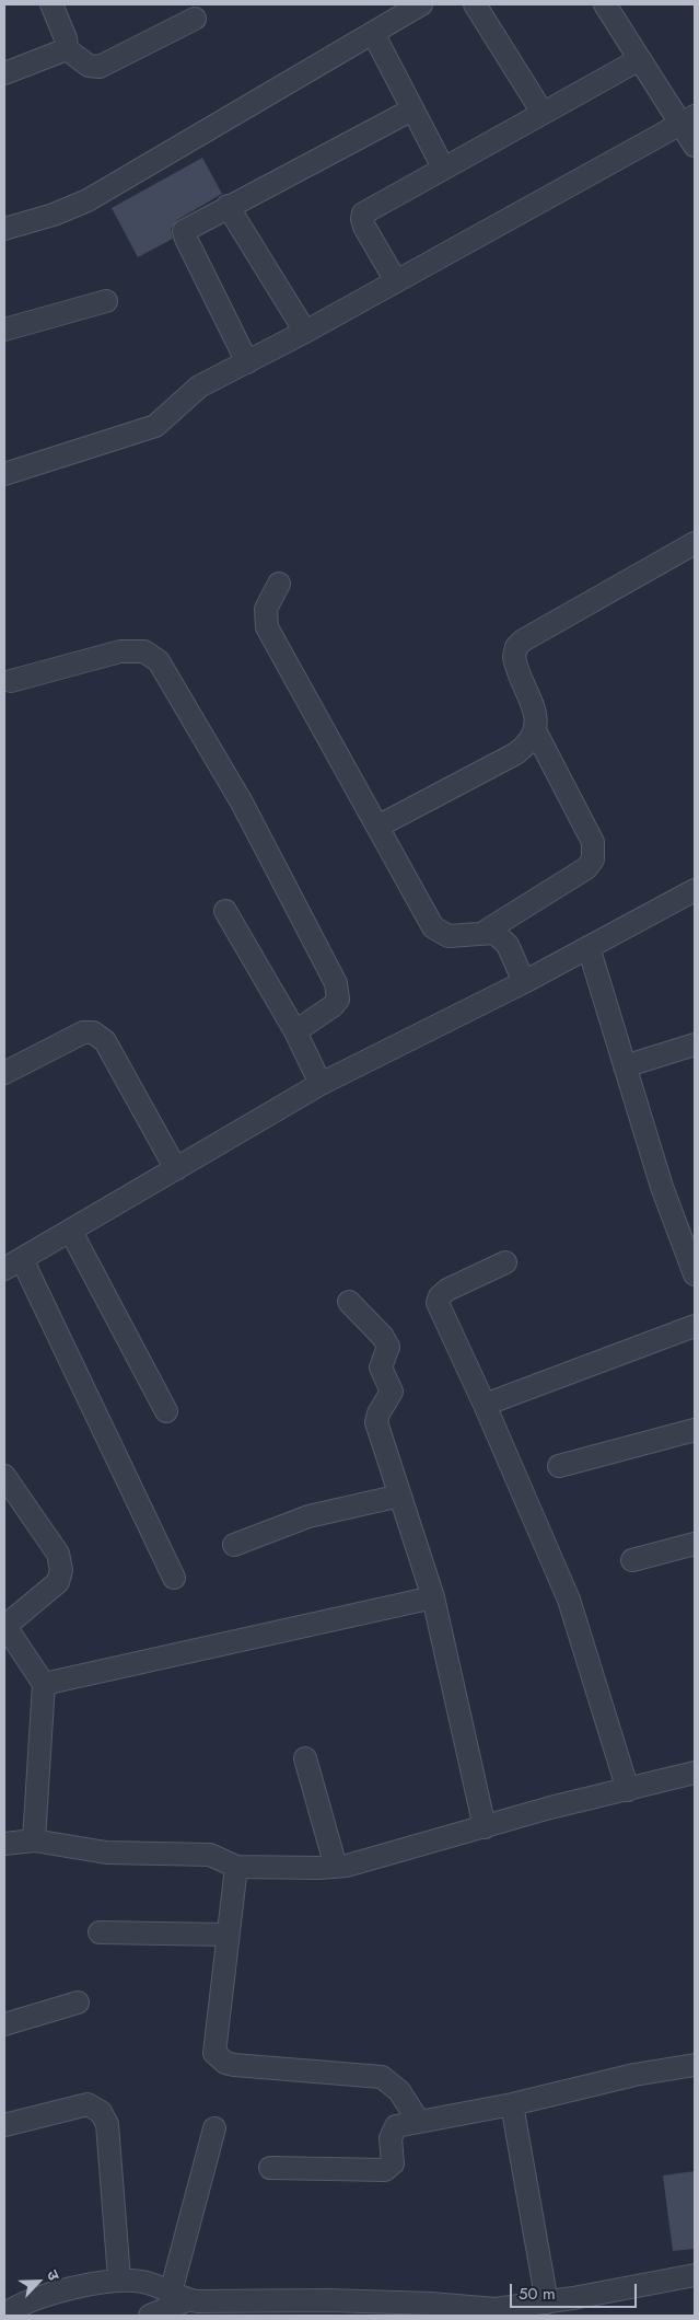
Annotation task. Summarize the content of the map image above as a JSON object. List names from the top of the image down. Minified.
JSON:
{"scale_bar":"50 m","north":"top right"}
